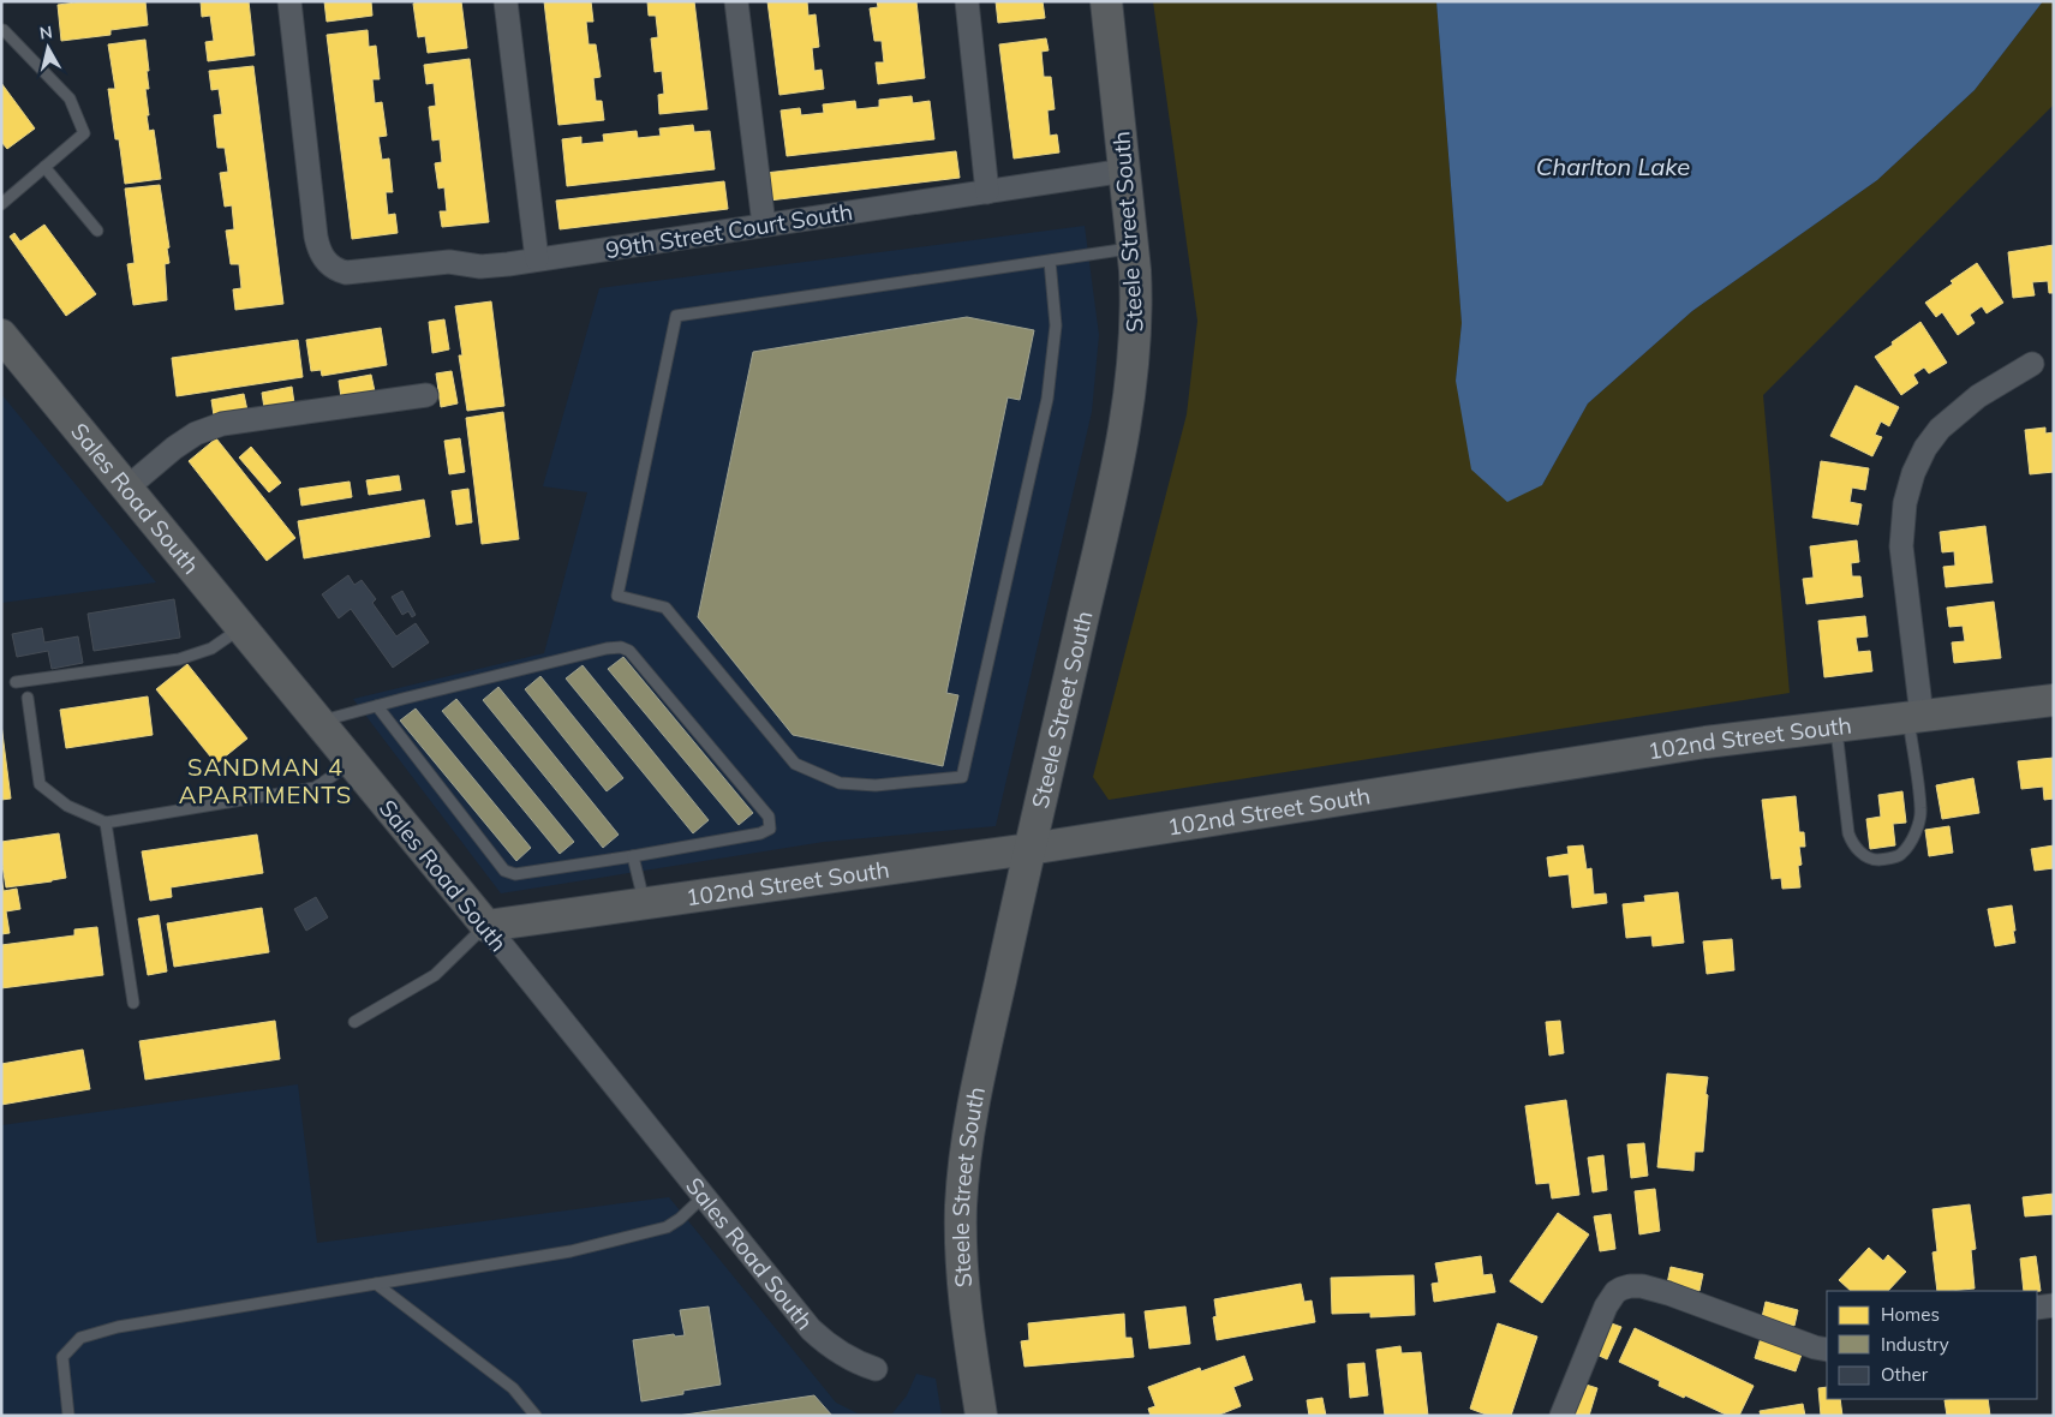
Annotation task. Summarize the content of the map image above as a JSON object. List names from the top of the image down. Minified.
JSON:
{"streets":{"street":["99th Street Court South","Steele Street South","Sales Road South","102nd Street South"]},"crossings":[["99th Street Court South","Steele Street South"],["Steele Street South","102nd Street South"],["Sales Road South","102nd Street South"]],"districts":["SANDMAN 4 APARTMENTS"],"water":["Charlton Lake"],"legend":["Homes","Industry","Other"],"north":"top"}
